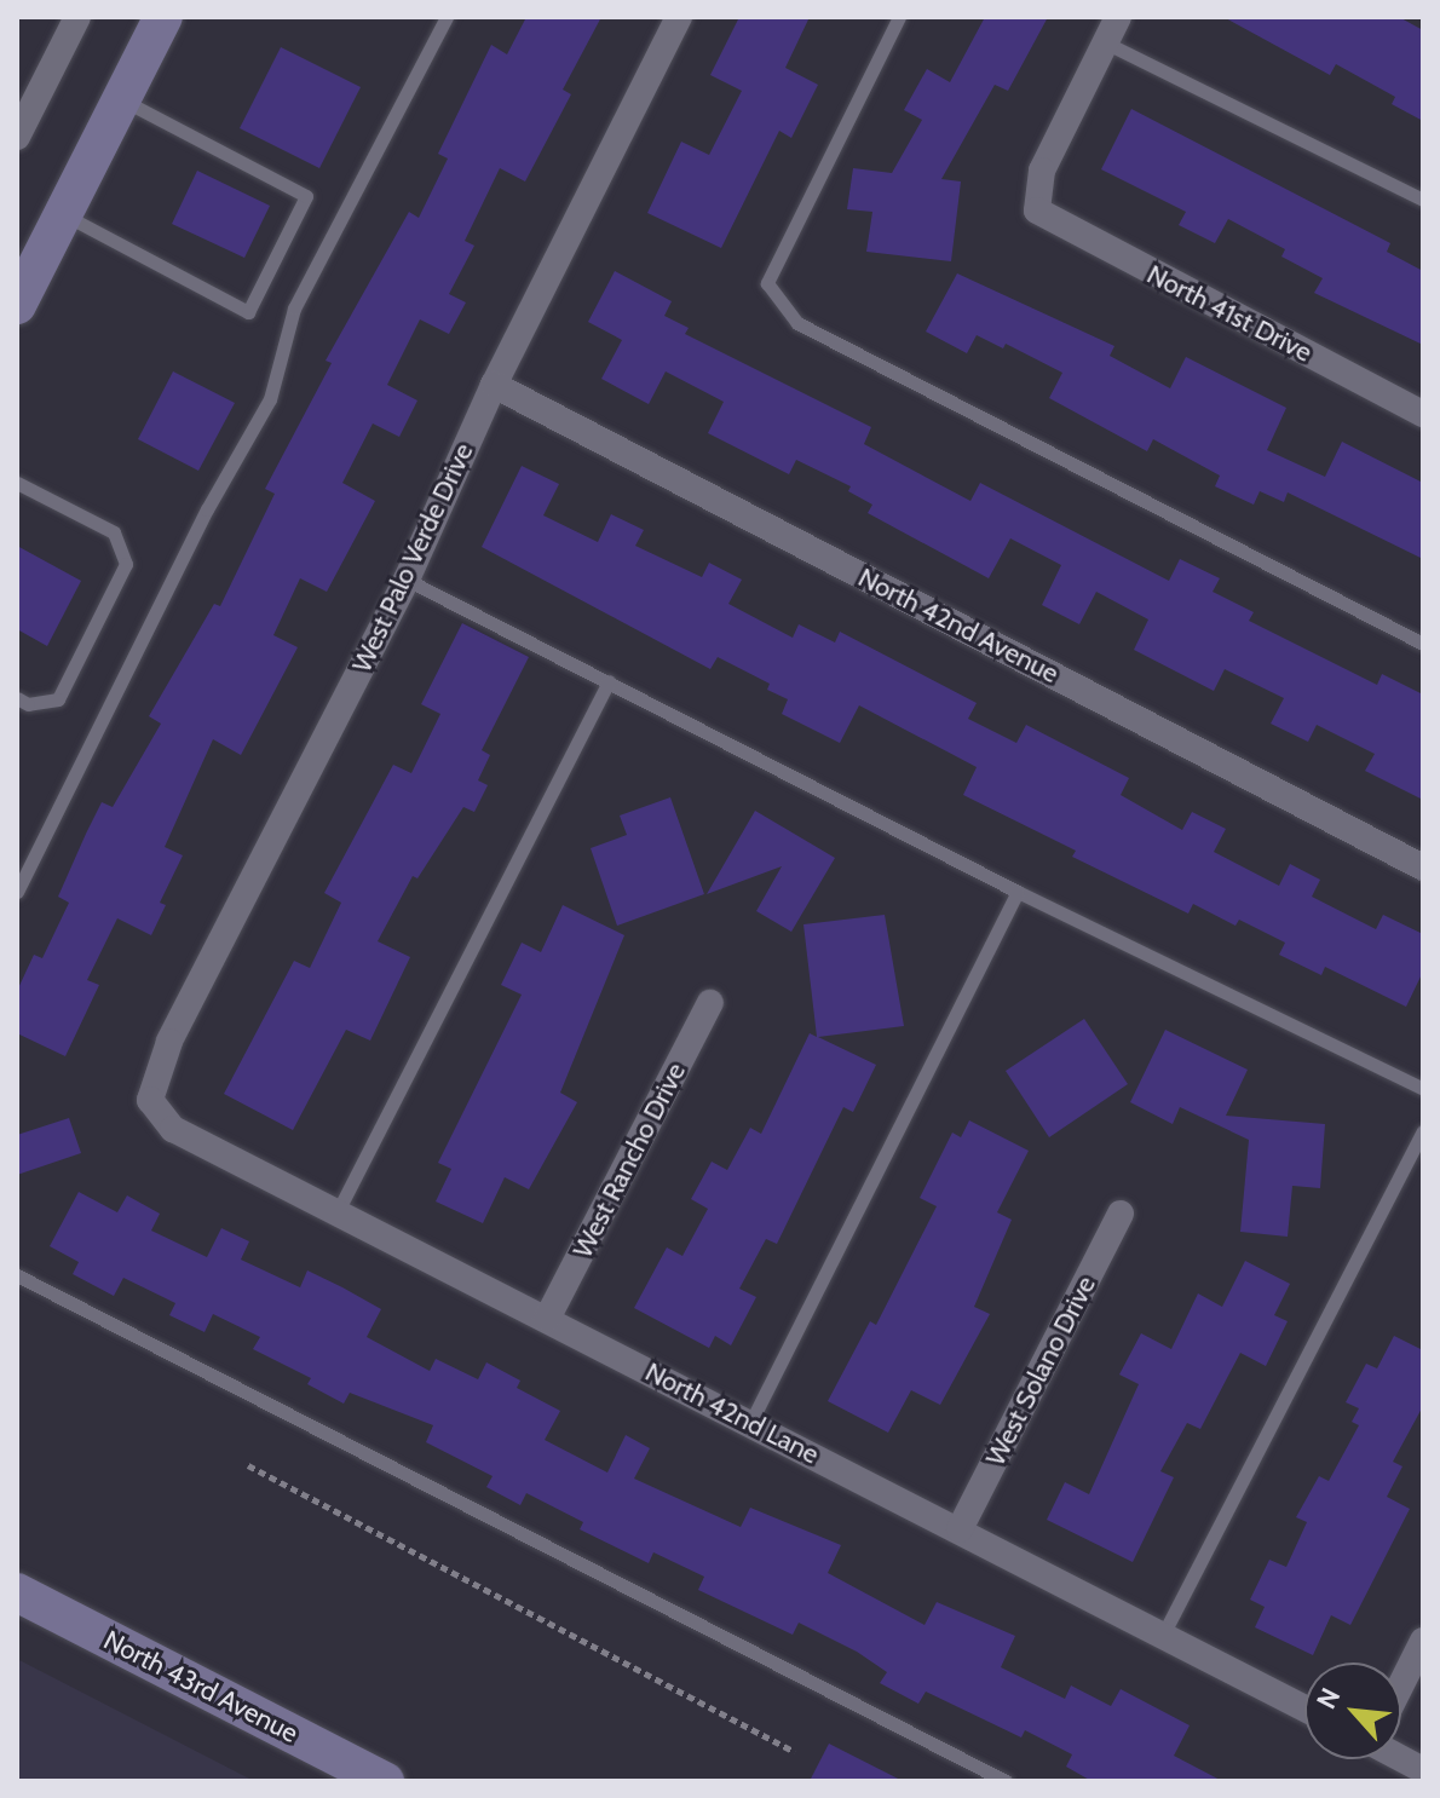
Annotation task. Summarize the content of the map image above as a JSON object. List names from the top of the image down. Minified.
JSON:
{"streets":{"main road":["North 43rd Avenue"],"street":["North 41st Drive","West Palo Verde Drive","North 42nd Avenue","West Rancho Drive","West Solano Drive","North 42nd Lane"]},"crossings":[["West Palo Verde Drive","North 42nd Avenue"],["West Palo Verde Drive","North 42nd Lane"],["West Rancho Drive","North 42nd Lane"],["West Solano Drive","North 42nd Lane"]],"north":"top left"}
